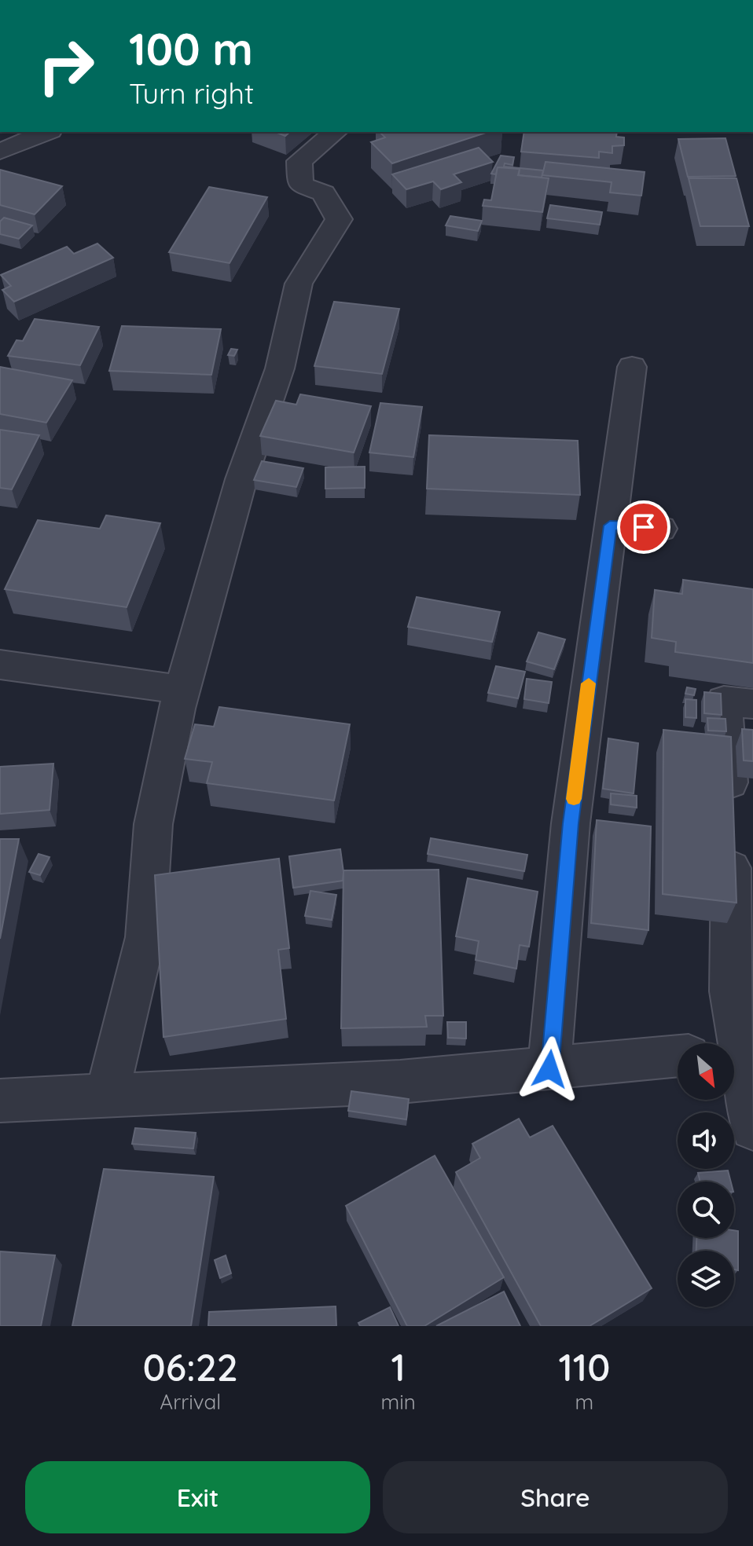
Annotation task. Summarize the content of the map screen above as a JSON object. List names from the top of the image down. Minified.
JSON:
{"north":"bottom right","page":{"turn":["100 m","Turn right"],"eta":["06:22","Arrival","1","min","110","m"],"buttons":["Exit","Share"]}}
